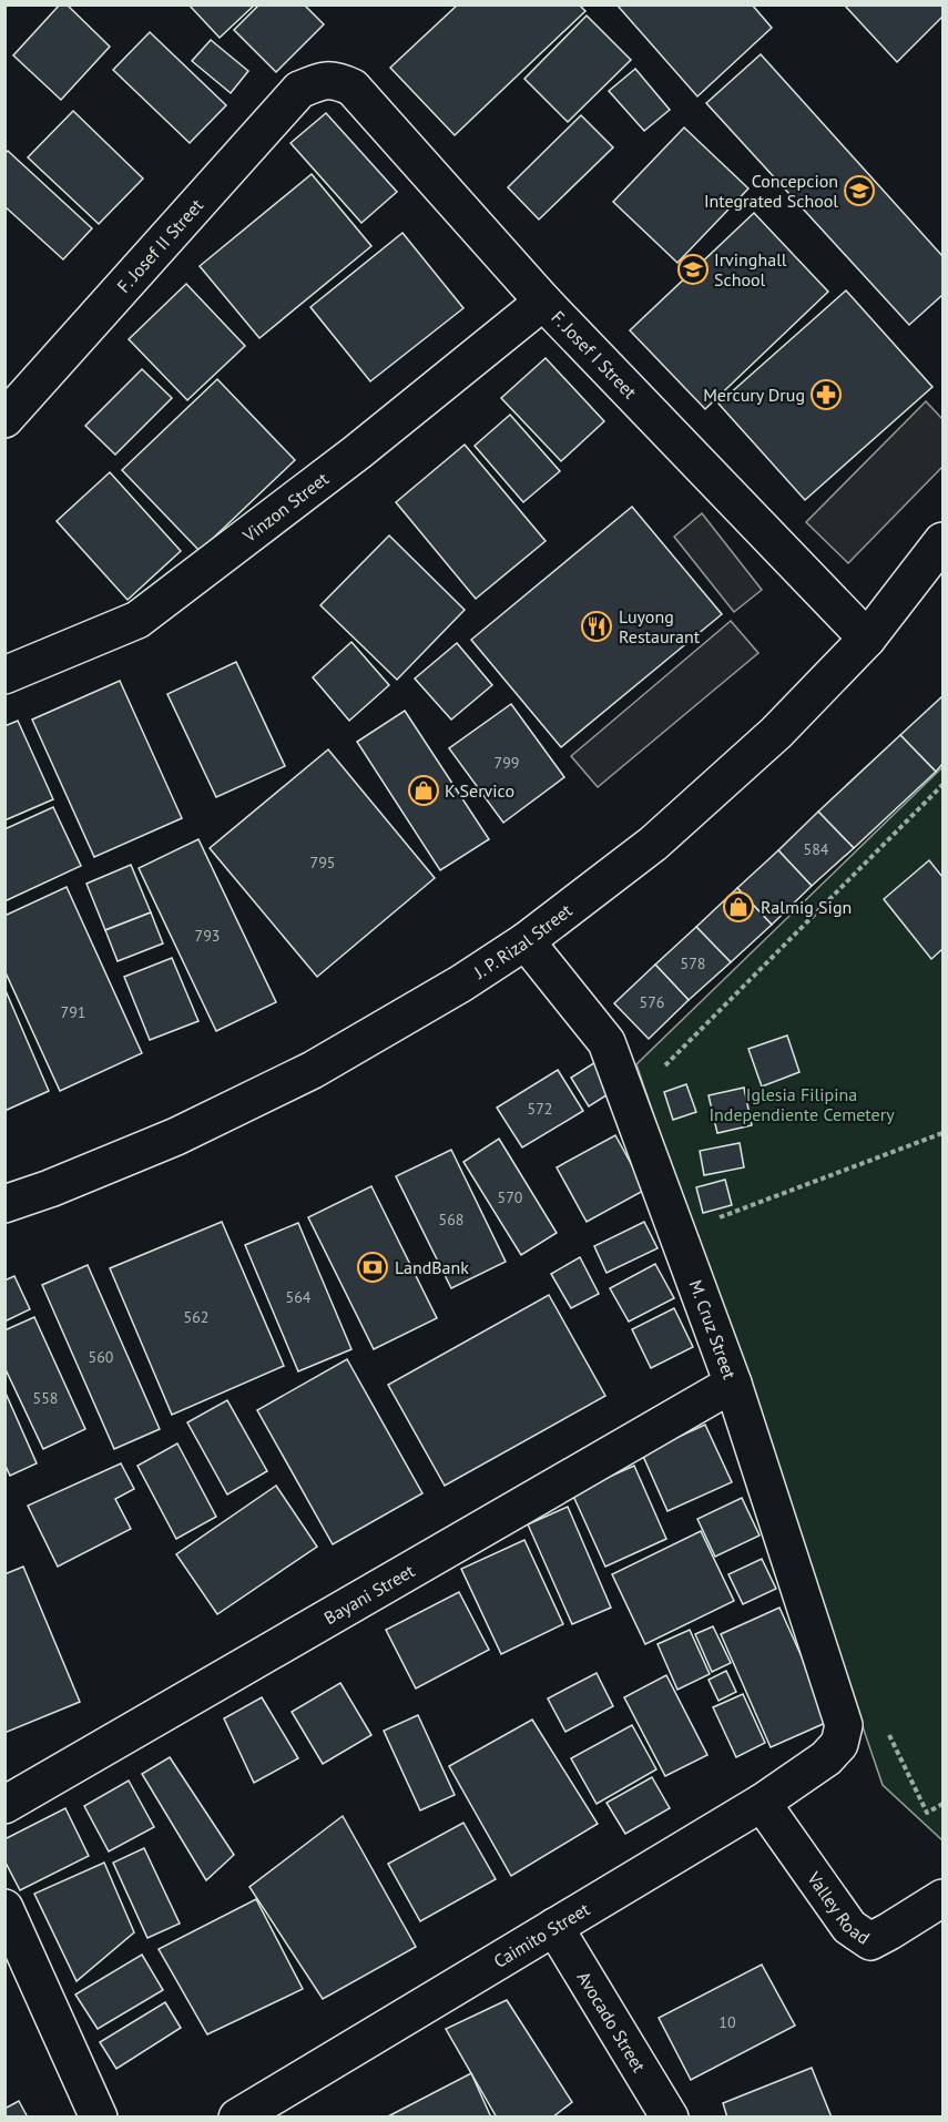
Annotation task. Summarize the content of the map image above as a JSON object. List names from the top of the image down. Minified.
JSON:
{"streets":{"street":["F. Josef II Street","F. Josef I Street","Vinzon Street","J. P. Rizal Street","M. Cruz Street","Bayani Street","Valley Road","Caimito Street","Avocado Street"]},"crossings":[["F. Josef II Street","F. Josef I Street"],["F. Josef I Street","Vinzon Street"],["F. Josef I Street","J. P. Rizal Street"],["J. P. Rizal Street","M. Cruz Street"],["M. Cruz Street","Bayani Street"],["M. Cruz Street","Caimito Street"],["Valley Road","Caimito Street"],["Caimito Street","Avocado Street"]],"parks":["Iglesia Filipina Independiente Cemetery"],"places":{"school or university":["Concepcion Integrated School","Irvinghall School"],"pharmacy":["Mercury Drug"],"restaurant":["Luyong Restaurant"],"shop":["K Servico","Ralmig Sign"],"bank":["LandBank"]},"house_numbers":["799","584","795","793","578","576","791","572","570","568","564","562","560","558","10"]}
